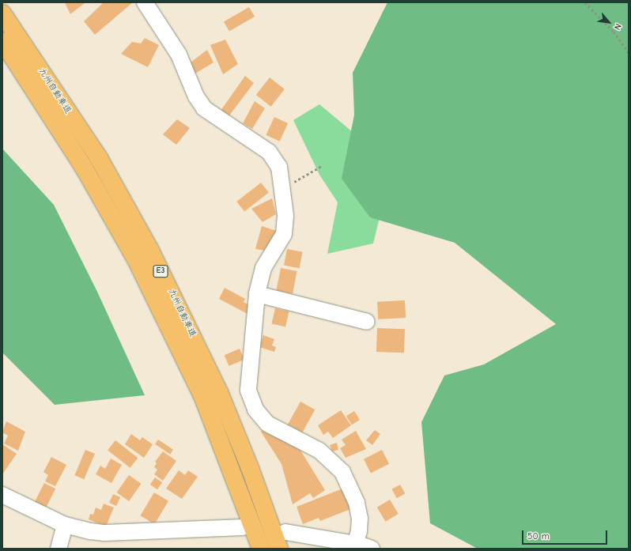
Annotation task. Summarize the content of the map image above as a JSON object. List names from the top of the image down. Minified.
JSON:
{"streets":{"highway":["九州自動車道","E3"]},"scale_bar":"50 m","north":"bottom right"}
